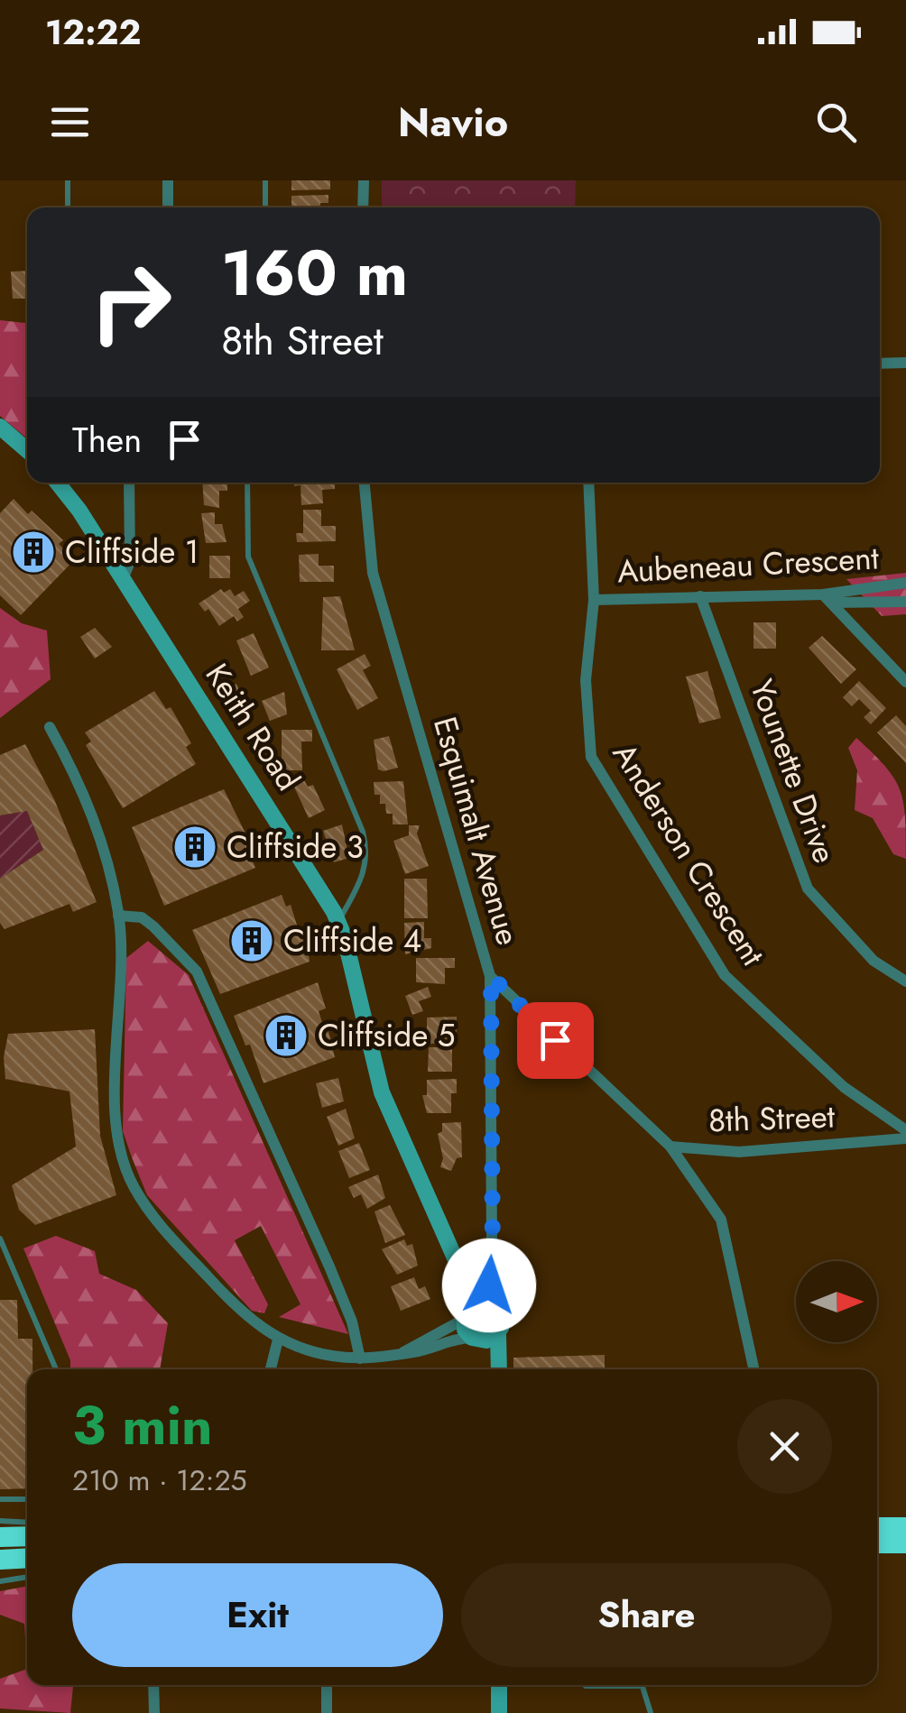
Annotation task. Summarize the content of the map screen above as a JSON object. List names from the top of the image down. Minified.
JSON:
{"streets":{"street":["Aubeneau Crescent","Keith Road","Younette Drive","Esquimalt Avenue","Anderson Crescent","8th Street"]},"crossings":[["Aubeneau Crescent","Younette Drive"],["Aubeneau Crescent","Anderson Crescent"],["Keith Road","Esquimalt Avenue"],["Esquimalt Avenue","8th Street"]],"places":{"building":["Cliffside 1","Cliffside 3","Cliffside 4","Cliffside 5"]},"north":"right","page":{"status":"12:22","header":"Navio","turn":["160 m","8th Street"],"then":"Then","heading":["3 min","210 m · 12:25"],"buttons":["Exit","Share"]}}
